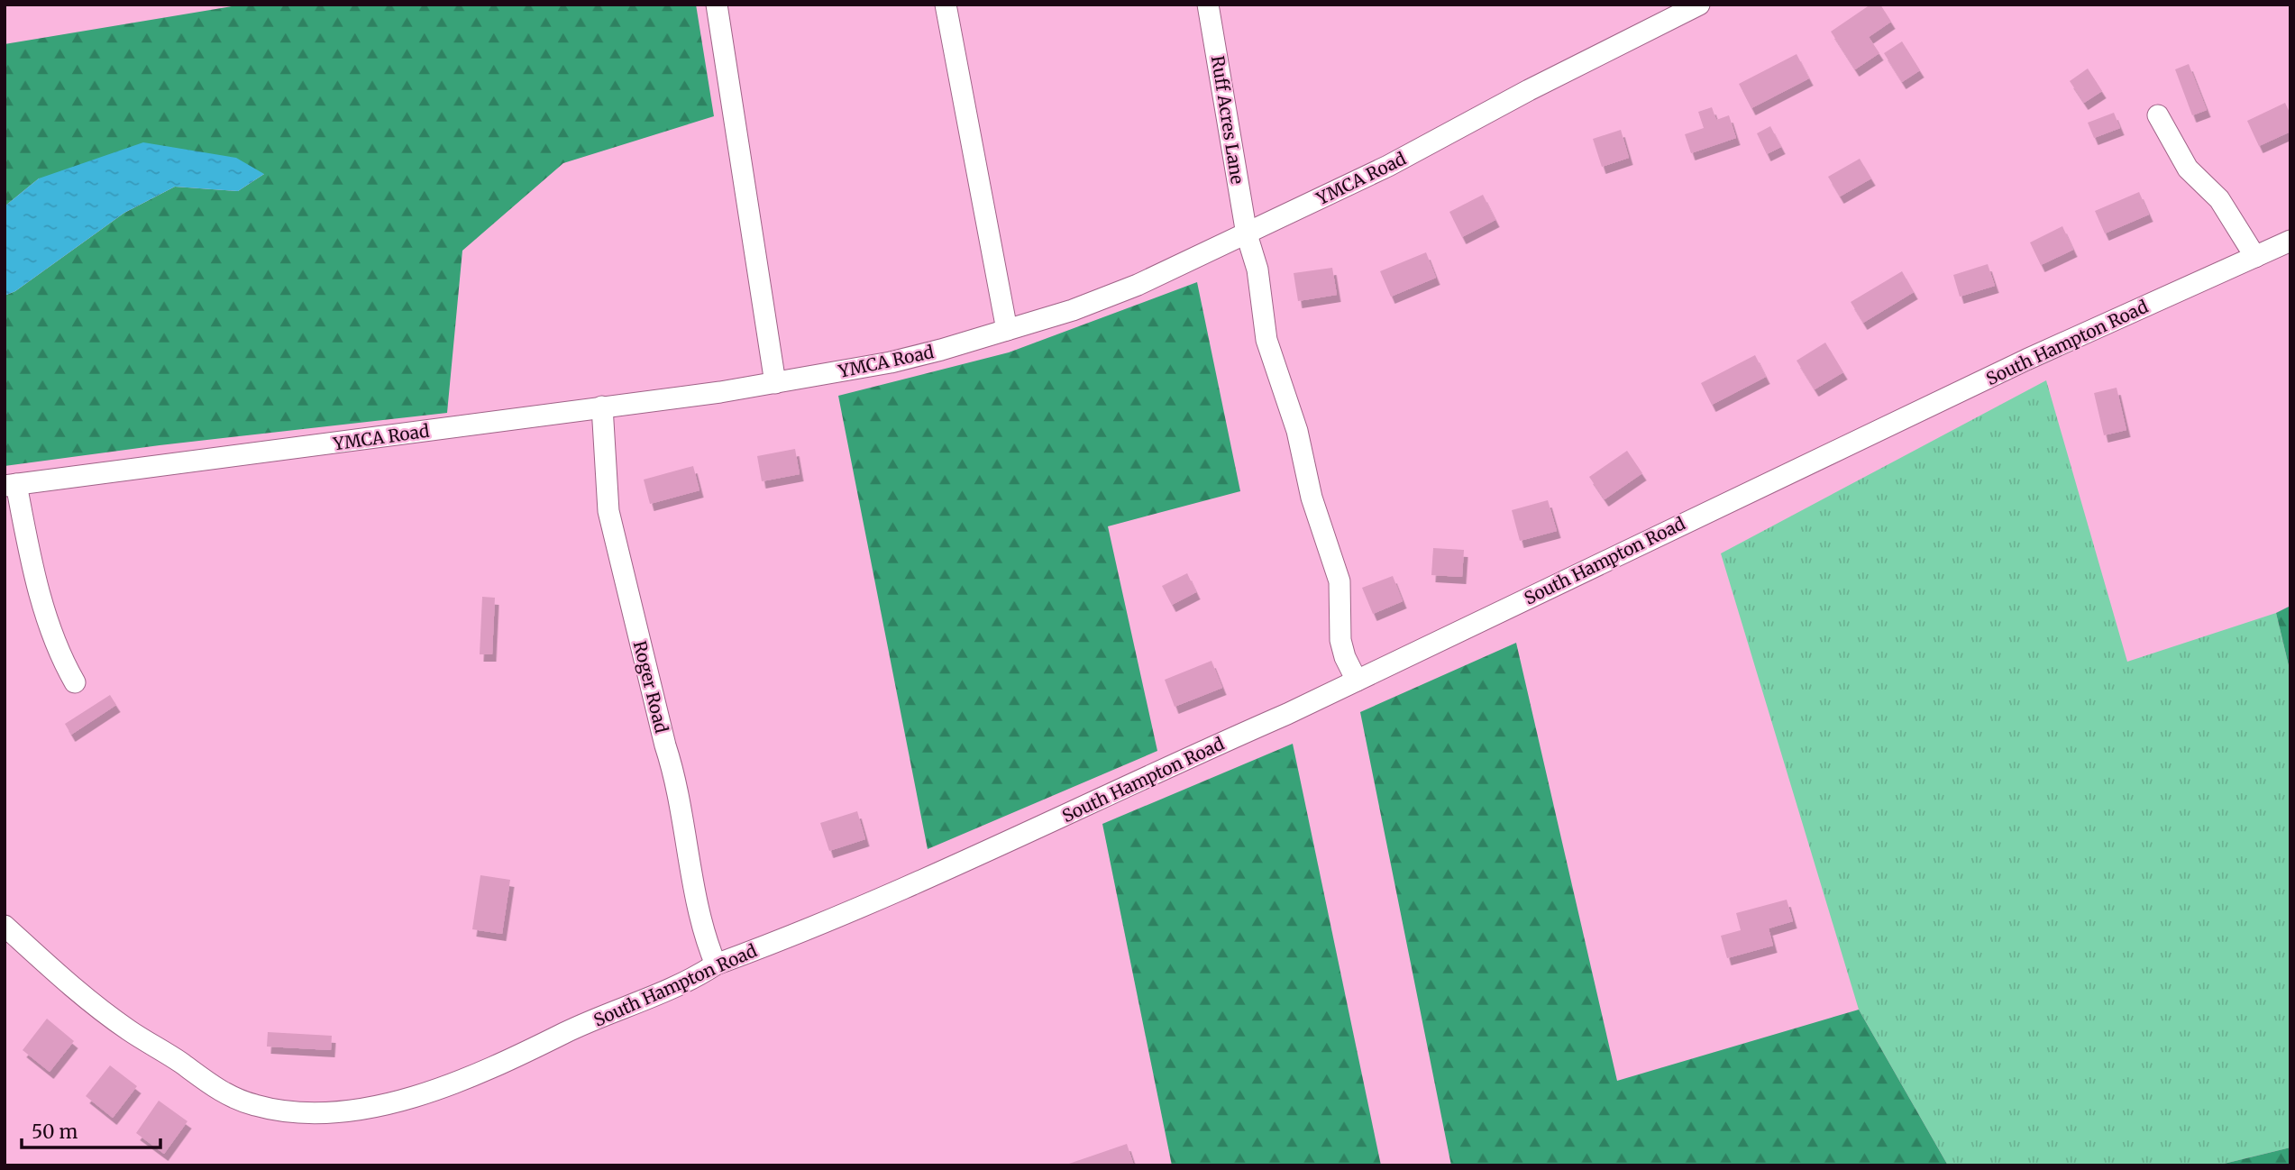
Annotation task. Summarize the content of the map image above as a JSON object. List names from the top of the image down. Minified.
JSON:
{"streets":{"street":["Ruff Acres Lane","YMCA Road","South Hampton Road","Roger Road"]},"crossings":[["Ruff Acres Lane","YMCA Road"],["Ruff Acres Lane","South Hampton Road"],["YMCA Road","Roger Road"],["South Hampton Road","Roger Road"]],"scale_bar":"50 m"}
